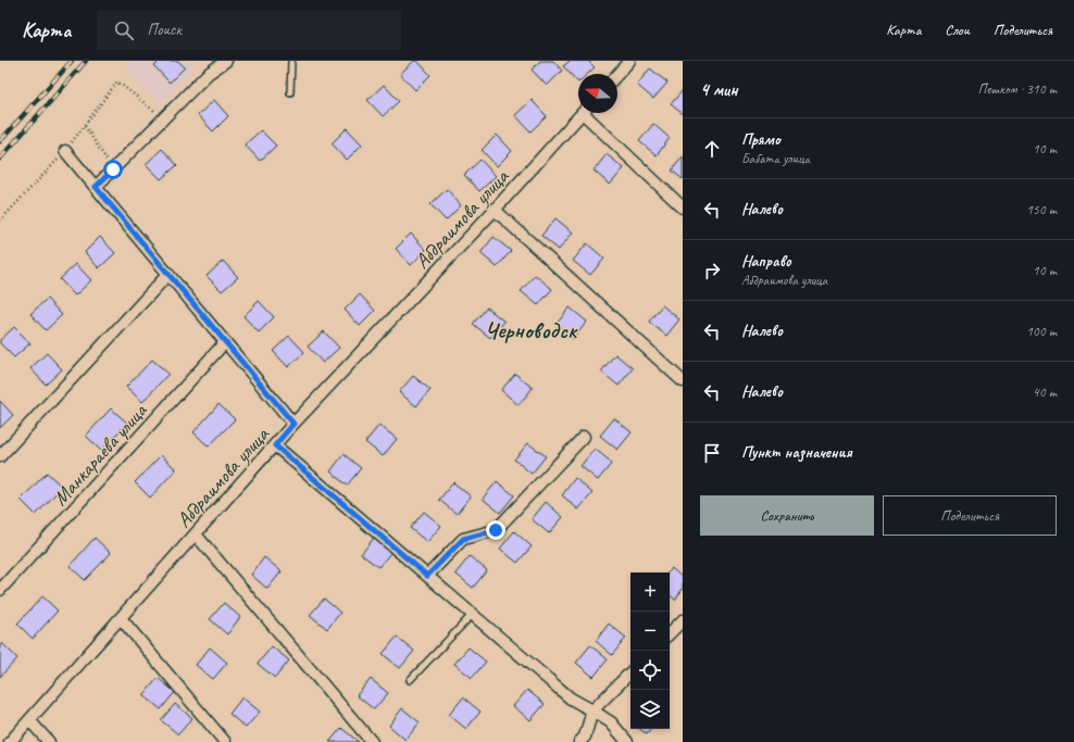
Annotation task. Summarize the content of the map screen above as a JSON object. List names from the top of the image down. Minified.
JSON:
{"streets":{"street":["Абдраимова улица","Манкараева улица"]},"districts":["Черноводск"],"north":"left","page":{"header":"Карта","search":"Поиск","nav":["Карта","Слои","Поделиться"],"heading":["4 мин","Пешком · 310 m"],"list":[["Прямо","Бабата улица","10 m"],["Налево","150 m"],["Направо","Абдраимова улица","10 m"],["Налево","100 m"],["Налево","40 m"],"Пункт назначения"],"buttons":["Сохранить","Поделиться"],"map_buttons":["+","−"]}}
